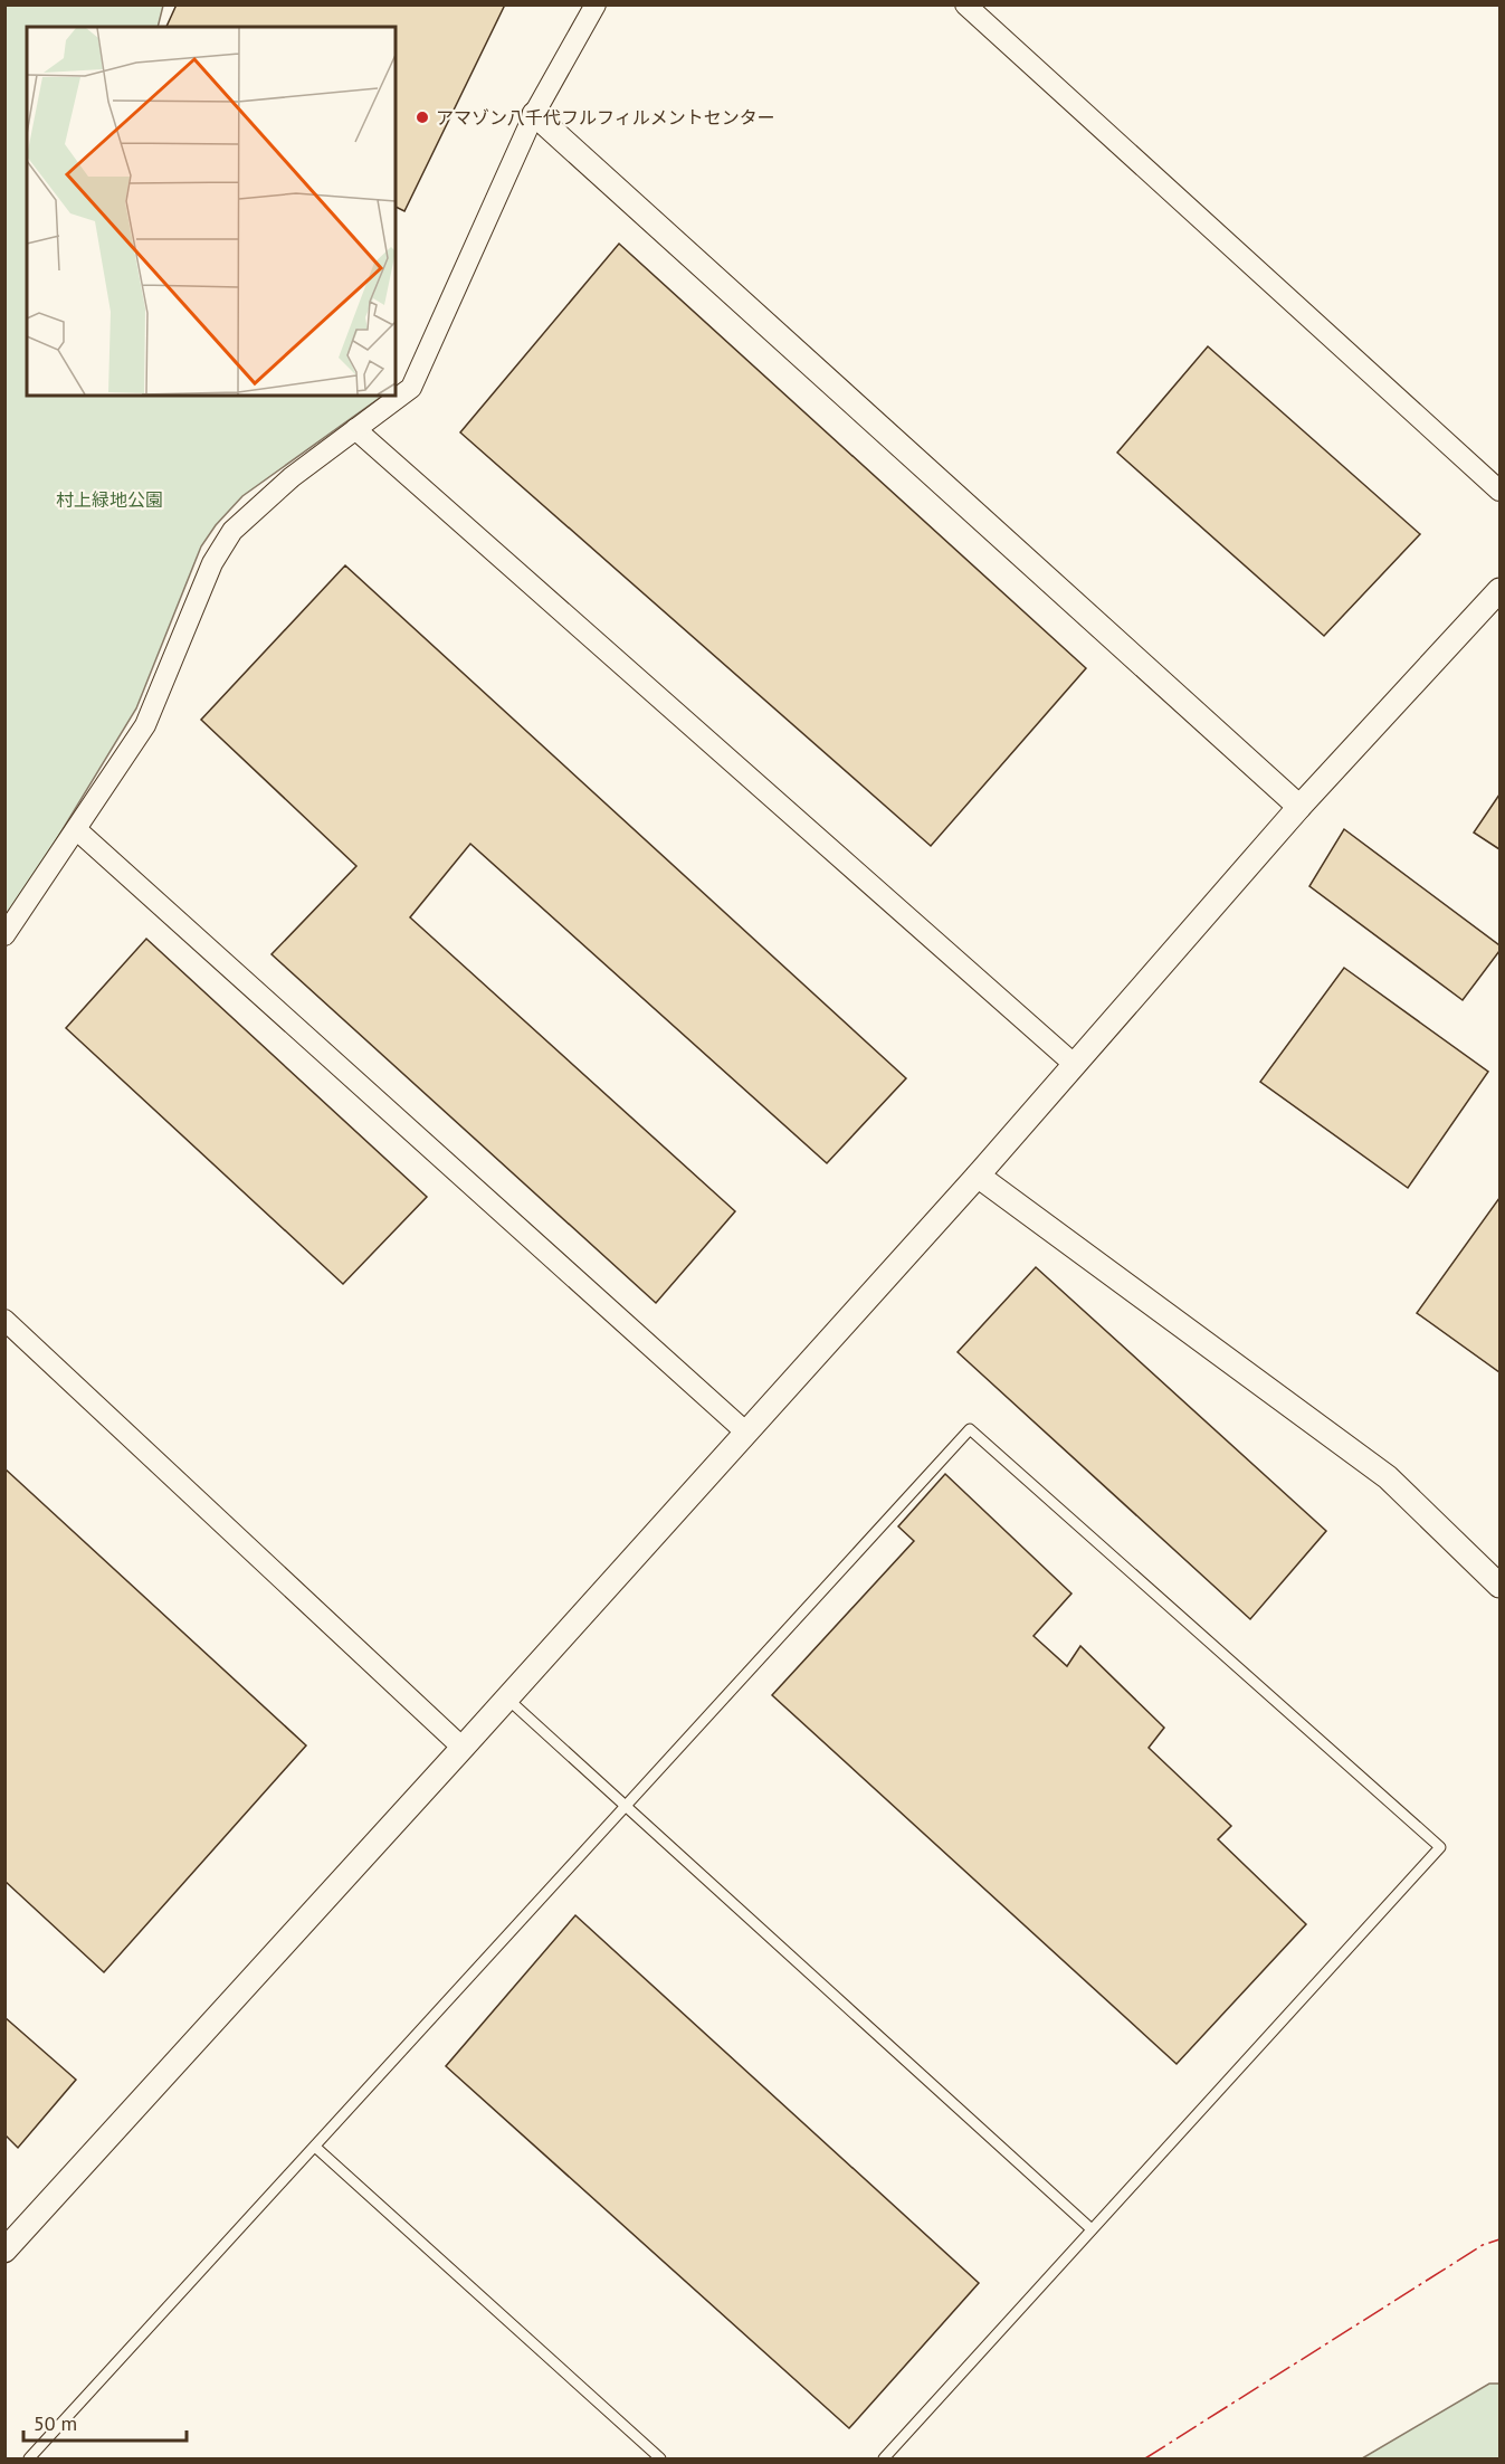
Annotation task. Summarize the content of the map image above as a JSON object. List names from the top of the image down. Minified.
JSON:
{"parks":["村上緑地公園"],"places":["アマゾン八千代フルフィルメントセンター"],"scale_bar":"50 m"}
